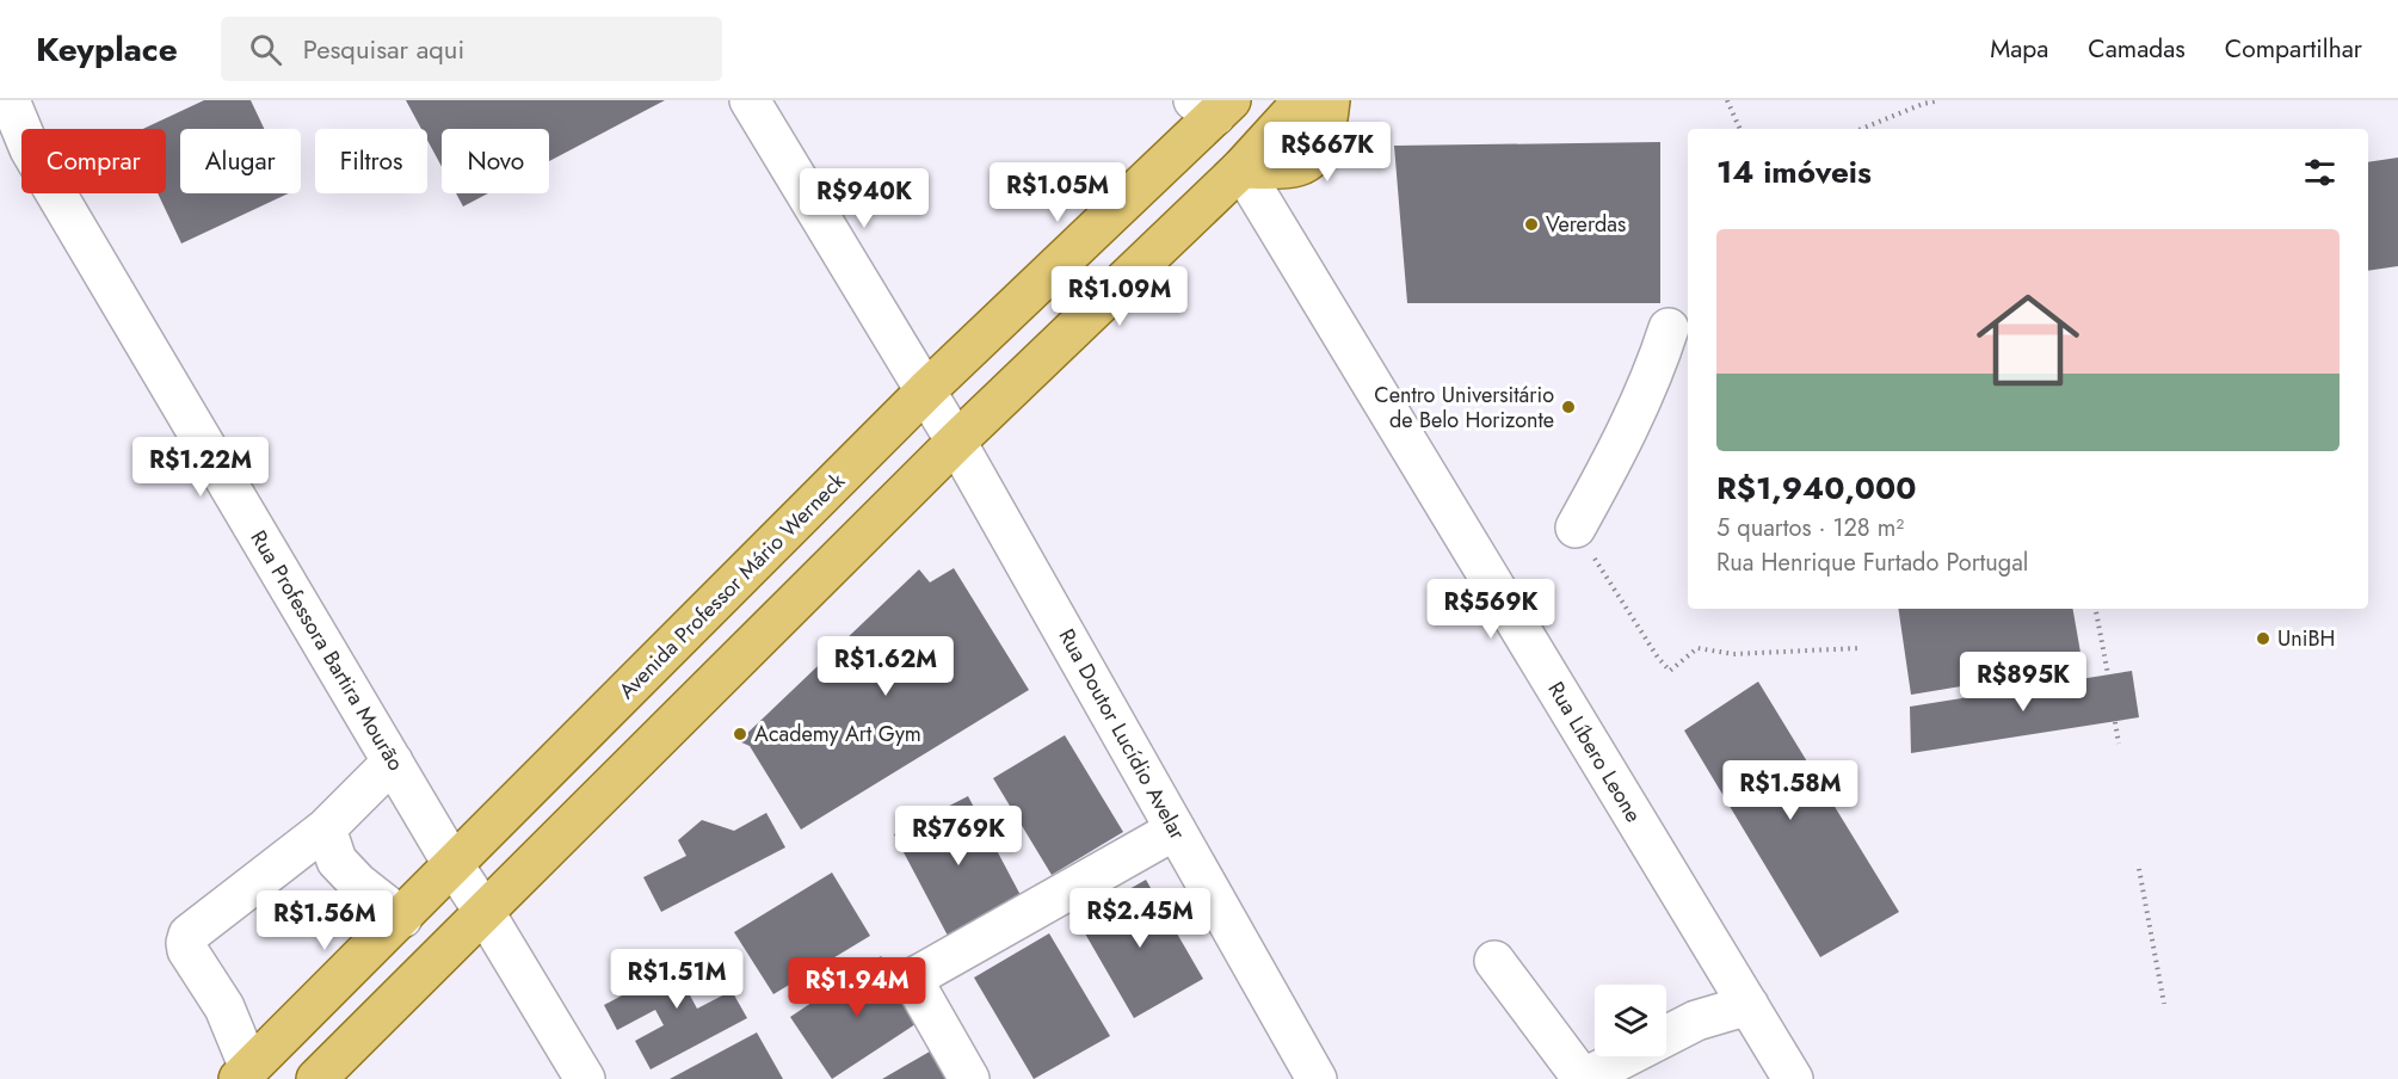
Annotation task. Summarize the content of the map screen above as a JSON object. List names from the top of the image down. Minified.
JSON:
{"streets":{"main road":["Avenida Professor Mário Werneck"],"street":["Rua Professora Bartira Mourão","Rua Doutor Lucídio Avelar","Rua Líbero Leone"]},"crossings":[["Avenida Professor Mário Werneck","Rua Professora Bartira Mourão"],["Avenida Professor Mário Werneck","Rua Doutor Lucídio Avelar"]],"places":["Vererdas","Centro Universitário de Belo Horizonte","UniBH","Academy Art Gym"],"page":{"header":"Keyplace","search":"Pesquisar aqui","nav":["Mapa","Camadas","Compartilhar"],"price":["R$667K","R$1.05M","R$940K","R$1.09M","R$1.22M","R$569K","R$1.62M","R$895K","R$1.58M","R$769K","R$2.45M","R$1.56M","R$1.51M","R$1.94M"],"chip":["Comprar","Alugar","Filtros","Novo"],"heading":"14 imóveis","list":[{"name":"R$1,940,000","note":"5 quartos · 128 m² · Rua Henrique Furtado Portugal"}]}}
